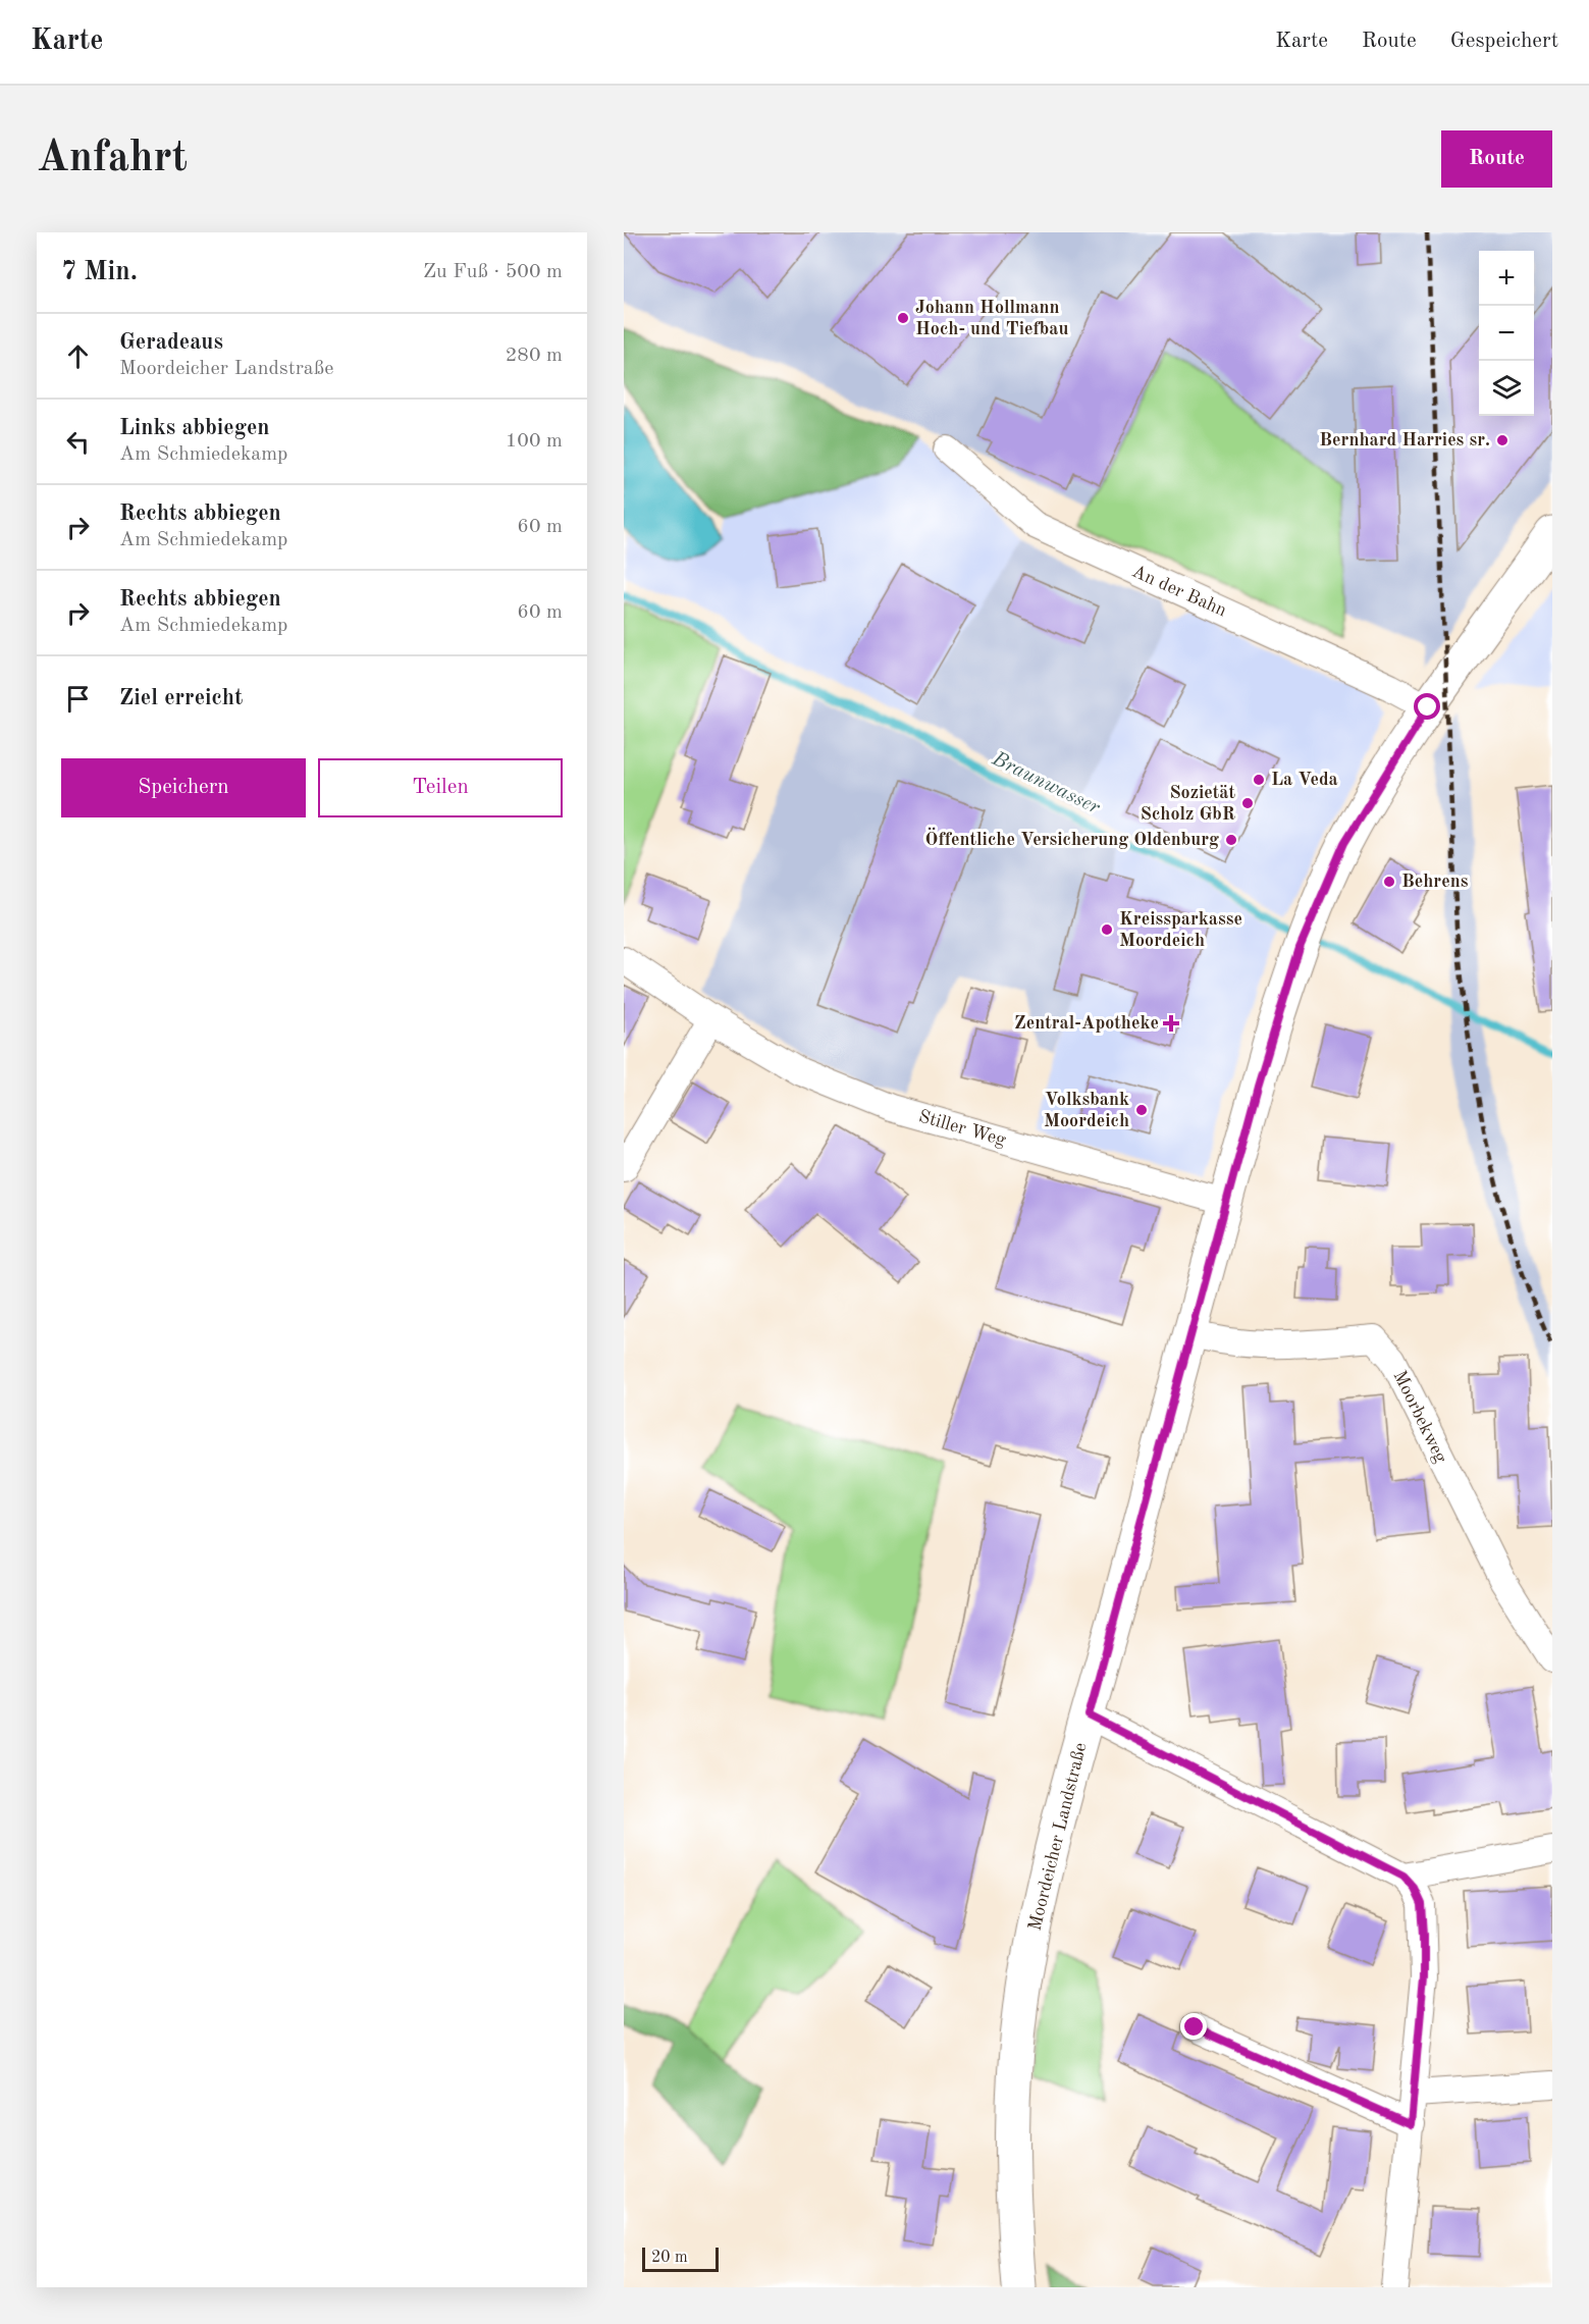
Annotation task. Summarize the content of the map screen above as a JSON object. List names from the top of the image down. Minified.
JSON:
{"streets":{"main road":["Moordeicher Landstraße"],"street":["An der Bahn","Stiller Weg","Moorbekweg"]},"crossings":[["An der Bahn","Moordeicher Landstraße"],["Stiller Weg","Moordeicher Landstraße"],["Moorbekweg","Moordeicher Landstraße"]],"water":["Braunwasser"],"places":{"other":["Johann Hollmann Hoch- und Tiefbau","Bernhard Harries sr.","La Veda","Sozietät Scholz GbR","Öffentliche Versicherung Oldenburg","Behrens","Kreissparkasse Moordeich","Volksbank Moordeich"],"health":["Zentral-Apotheke"]},"scale_bar":"20 m","page":{"header":"Karte","nav":["Karte","Route","Gespeichert"],"buttons":["Route",["Speichern","Teilen"]],"title":"Anfahrt","heading":["7 Min.","Zu Fuß · 500 m"],"map_buttons":["+","−"],"list":[["Geradeaus","Moordeicher Landstraße","280 m"],["Links abbiegen","Am Schmiedekamp","100 m"],["Rechts abbiegen","Am Schmiedekamp","60 m"],["Rechts abbiegen","Am Schmiedekamp","60 m"],"Ziel erreicht"],"scale":"20 m"}}
